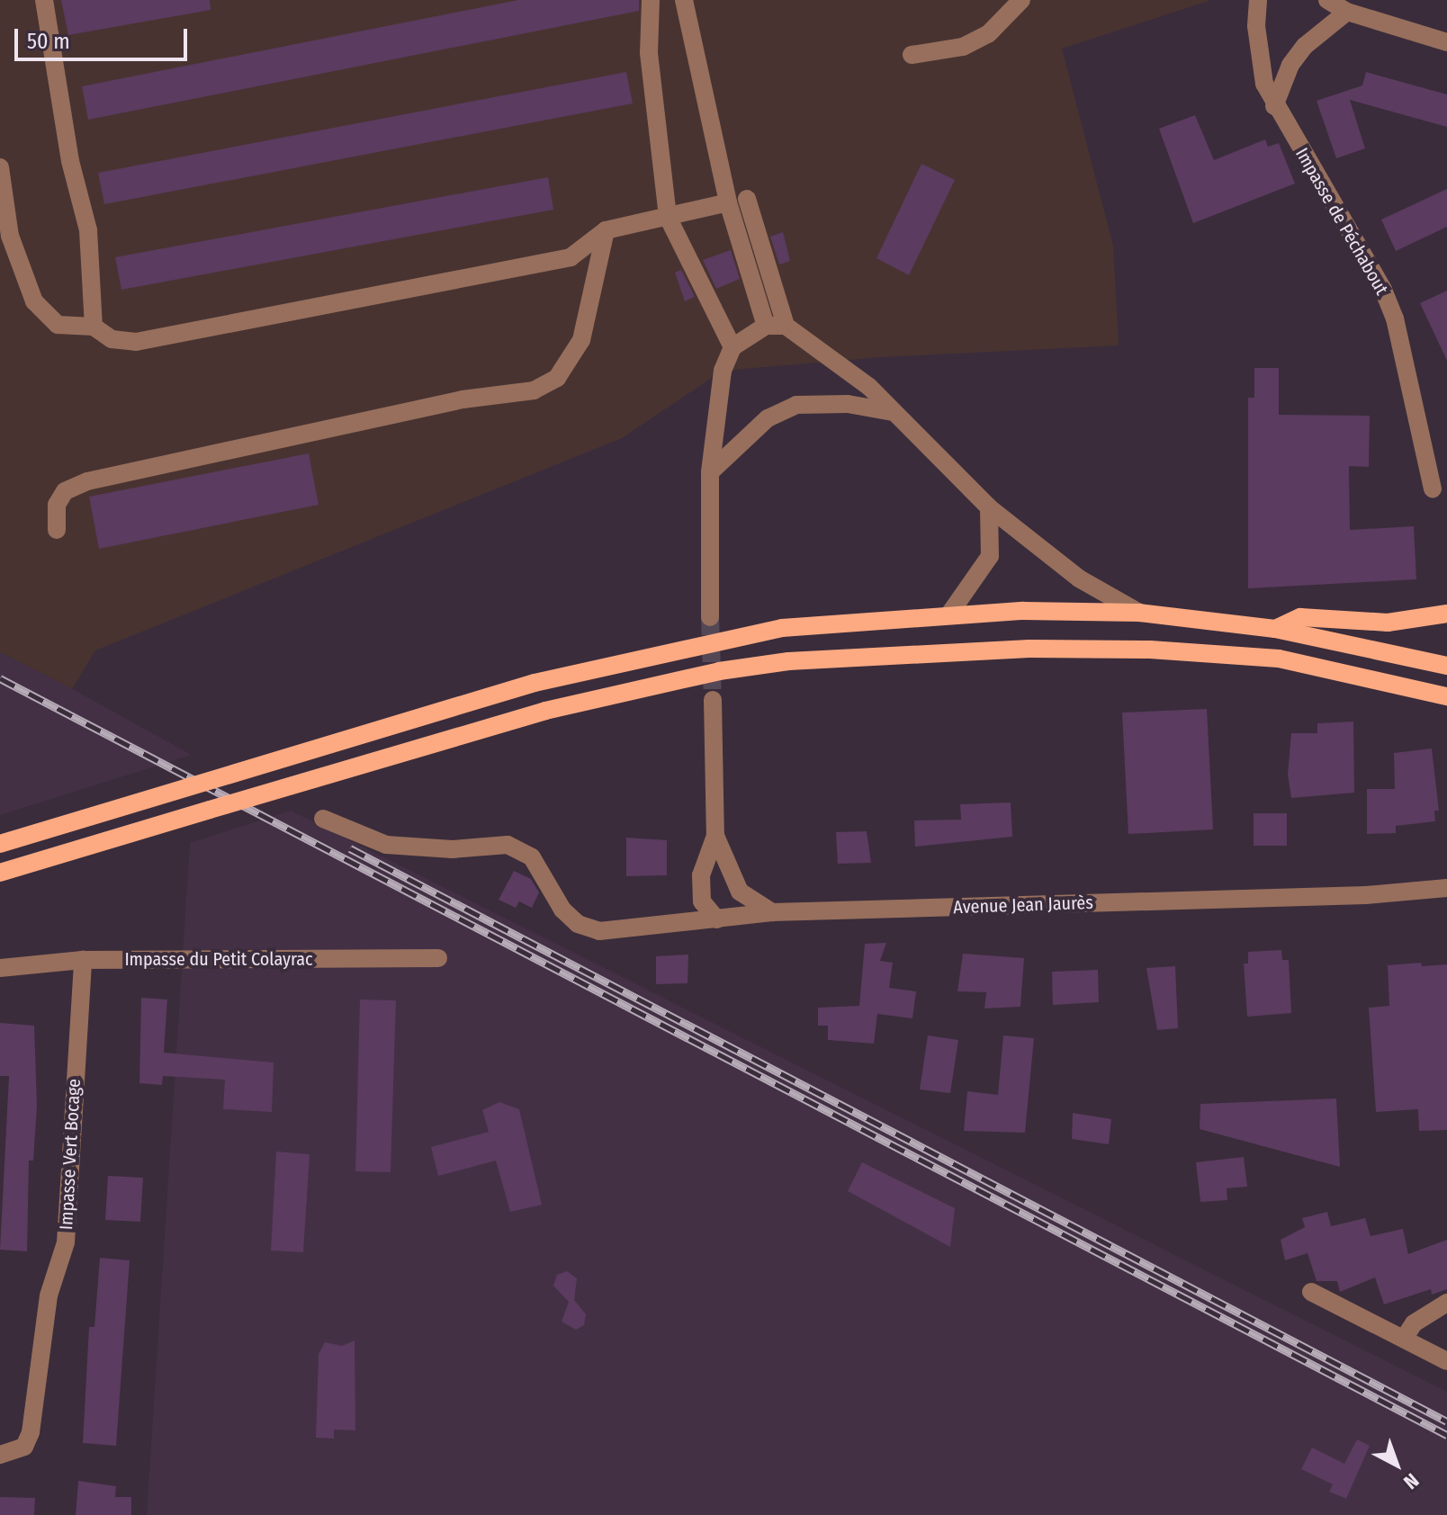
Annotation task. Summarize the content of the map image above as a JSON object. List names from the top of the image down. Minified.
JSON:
{"streets":{"street":["Impasse de Péchabout","Avenue Jean Jaurès","Impasse du Petit Colayrac","Impasse Vert Bocage"]},"crossings":[["Impasse du Petit Colayrac","Impasse Vert Bocage"]],"scale_bar":"50 m","north":"bottom right"}
